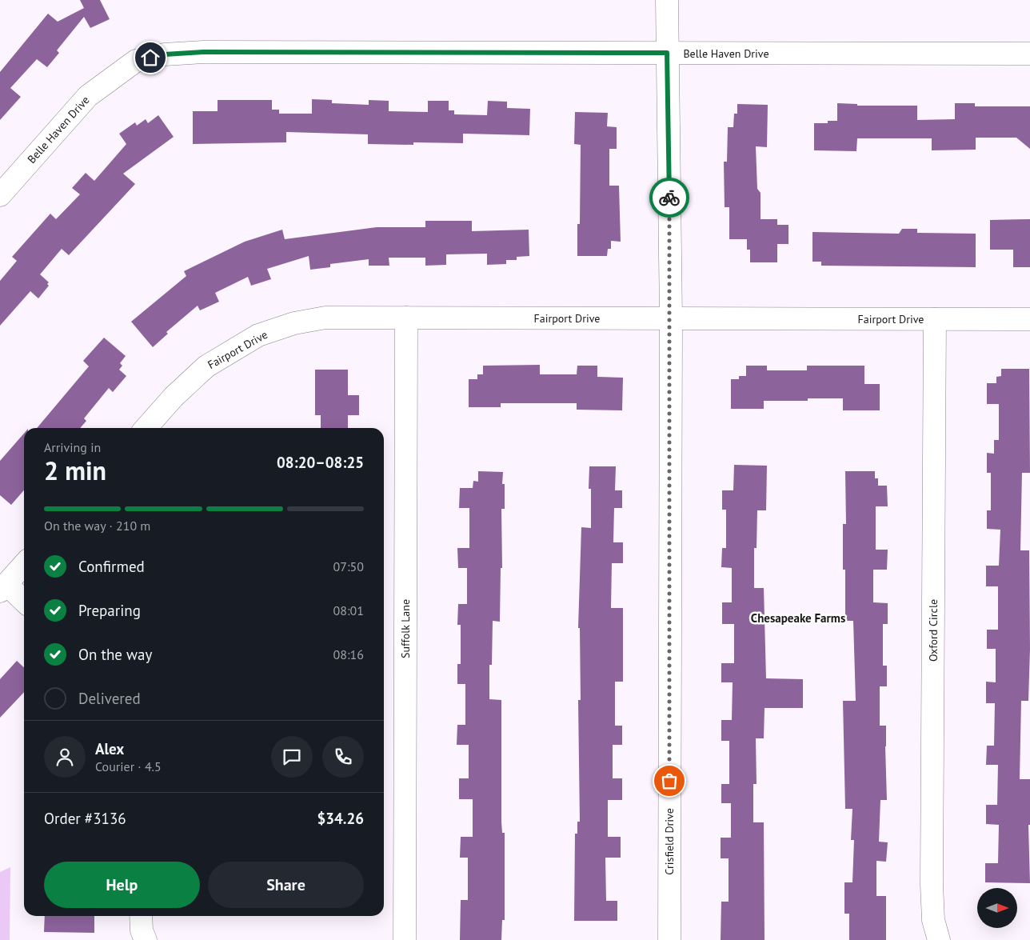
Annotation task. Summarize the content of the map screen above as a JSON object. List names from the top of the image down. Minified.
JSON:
{"streets":{"street":["Belle Haven Drive","Fairport Drive","Suffolk Lane","Oxford Circle","Crisfield Drive"]},"crossings":[["Belle Haven Drive","Crisfield Drive"],["Fairport Drive","Suffolk Lane"],["Fairport Drive","Oxford Circle"],["Fairport Drive","Crisfield Drive"]],"districts":["Chesapeake Farms"],"north":"right","page":{"heading":["2 min","Arriving in","08:20–08:25"],"panel":["Alex","Courier · 4.5","Order #3136","$34.26"],"bar":"On the way · 210 m","list":[["Confirmed","07:50"],["Preparing","08:01"],["On the way","08:16"],"Delivered"],"buttons":["Help","Share"]}}
